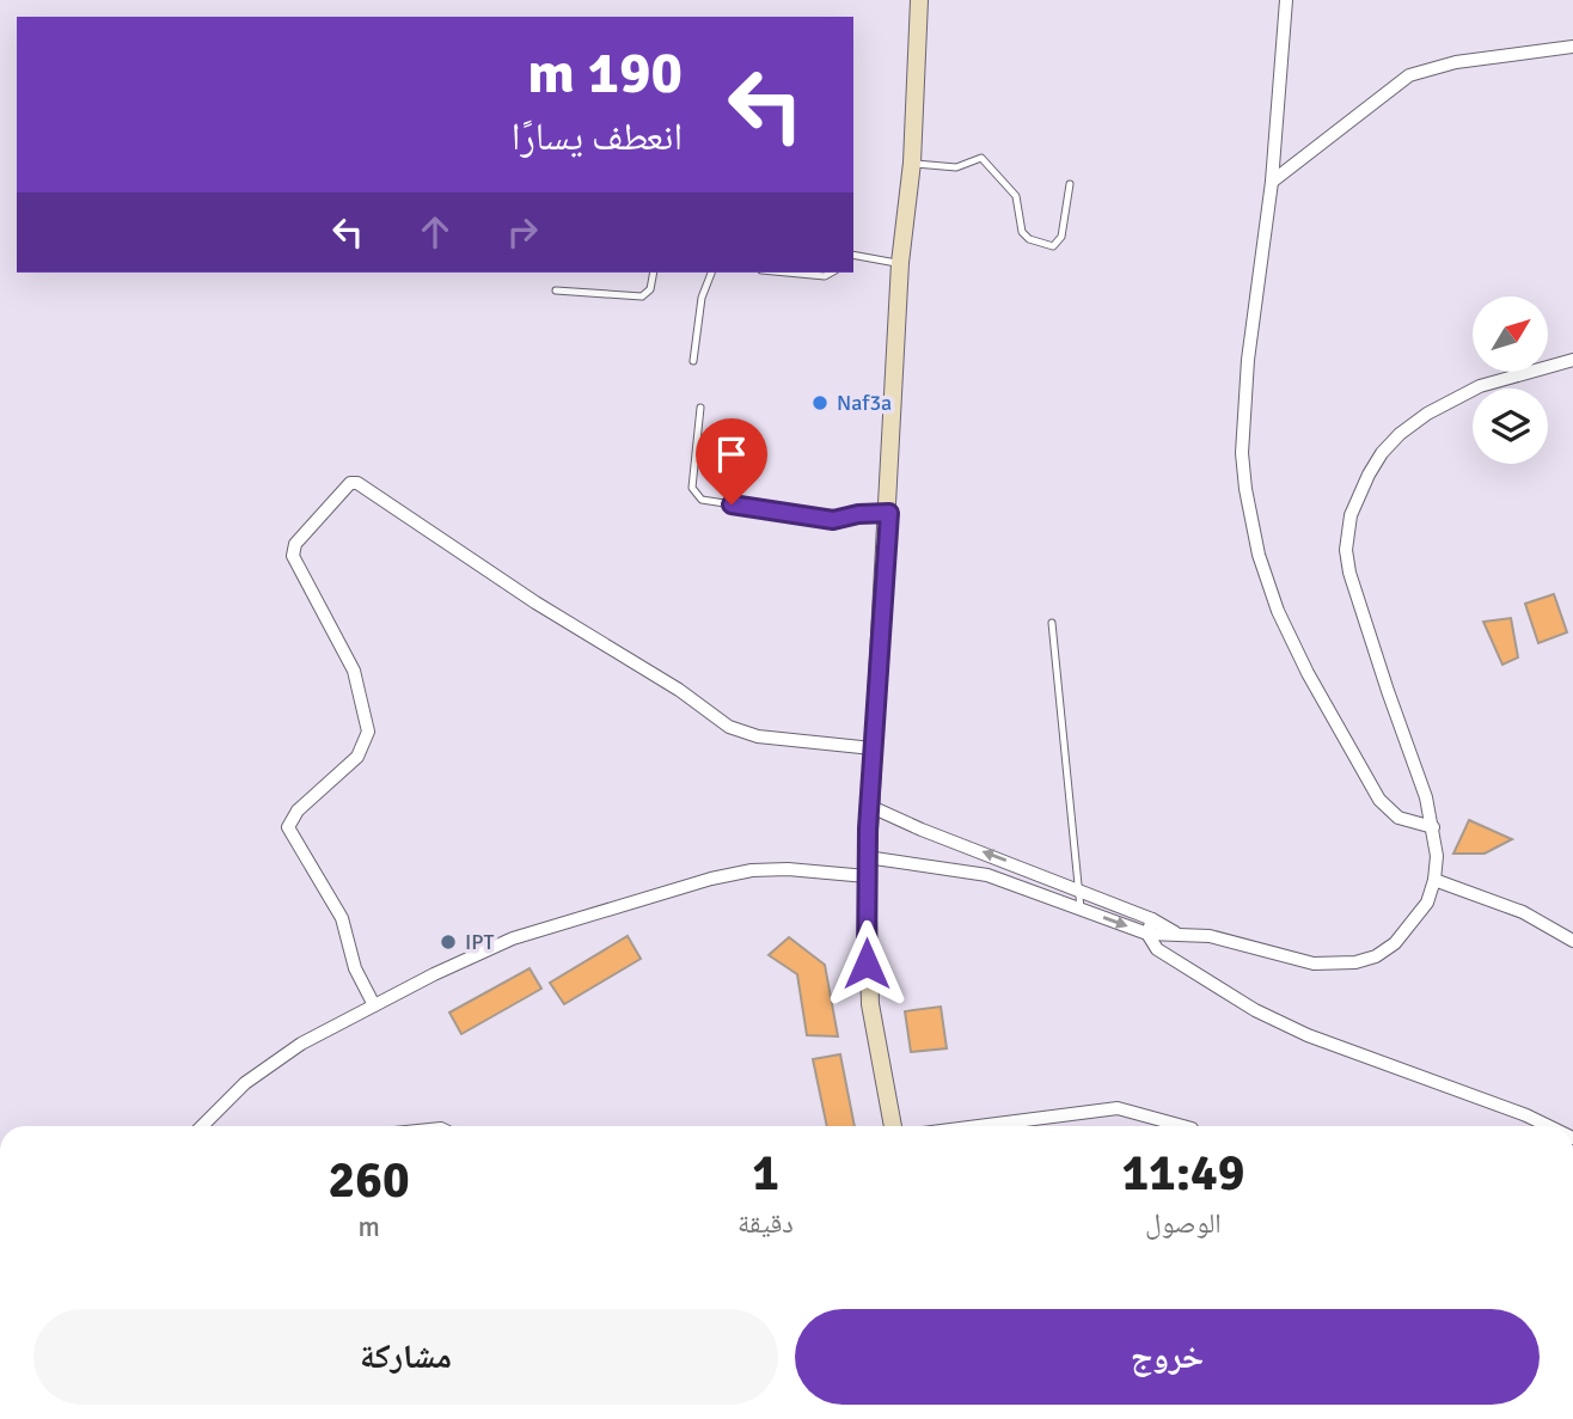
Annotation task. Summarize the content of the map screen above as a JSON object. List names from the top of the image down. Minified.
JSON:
{"places":["Naf3a","IPT"],"north":"top right","page":{"turn":["190 m","انعطف يسارًا"],"eta":["11:49","الوصول","1","دقيقة","260","m"],"buttons":["خروج","مشاركة"]}}
